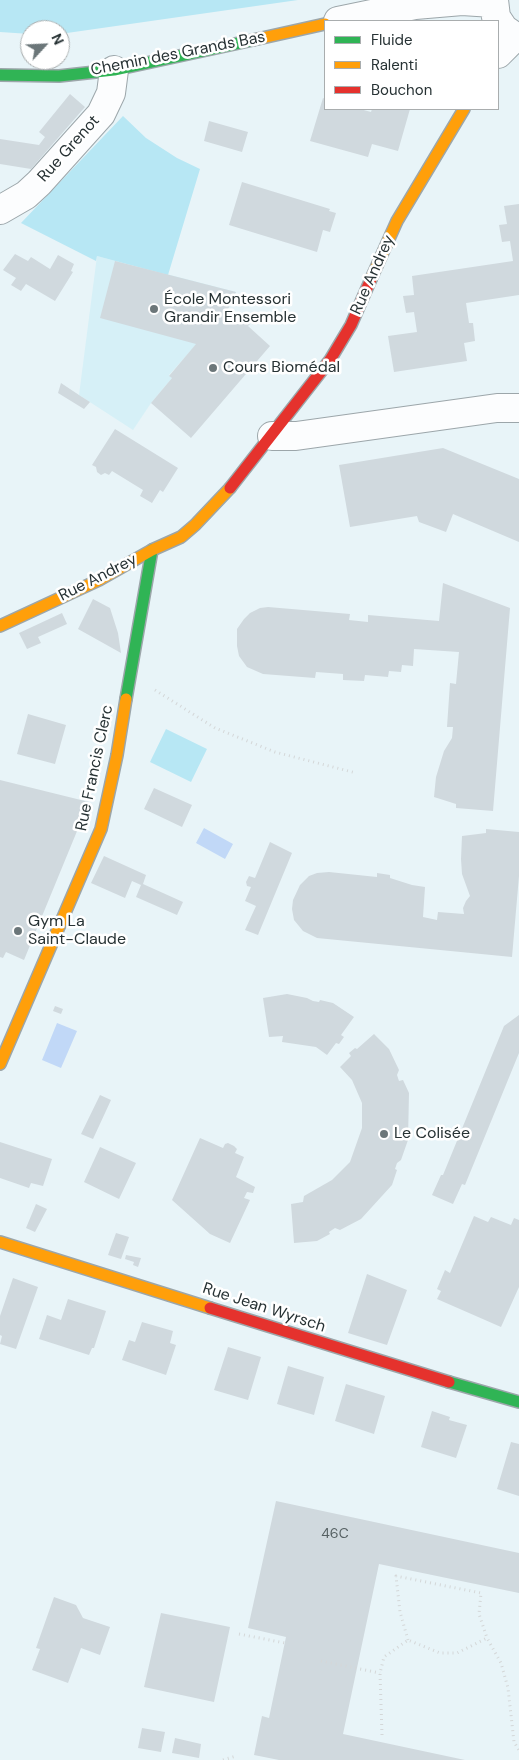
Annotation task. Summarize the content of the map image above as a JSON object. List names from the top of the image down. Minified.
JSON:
{"streets":{"street":["Chemin des Grands Bas","Rue Grenot","Rue Andrey","Rue Francis Clerc","Rue Jean Wyrsch"]},"crossings":[["Chemin des Grands Bas","Rue Grenot"],["Rue Andrey","Rue Francis Clerc"]],"places":["École Montessori Grandir Ensemble","Cours Biomédal","Gym La Saint-Claude","Le Colisée"],"house_numbers":["46C"],"legend":["Fluide","Ralenti","Bouchon"],"north":"top right"}
